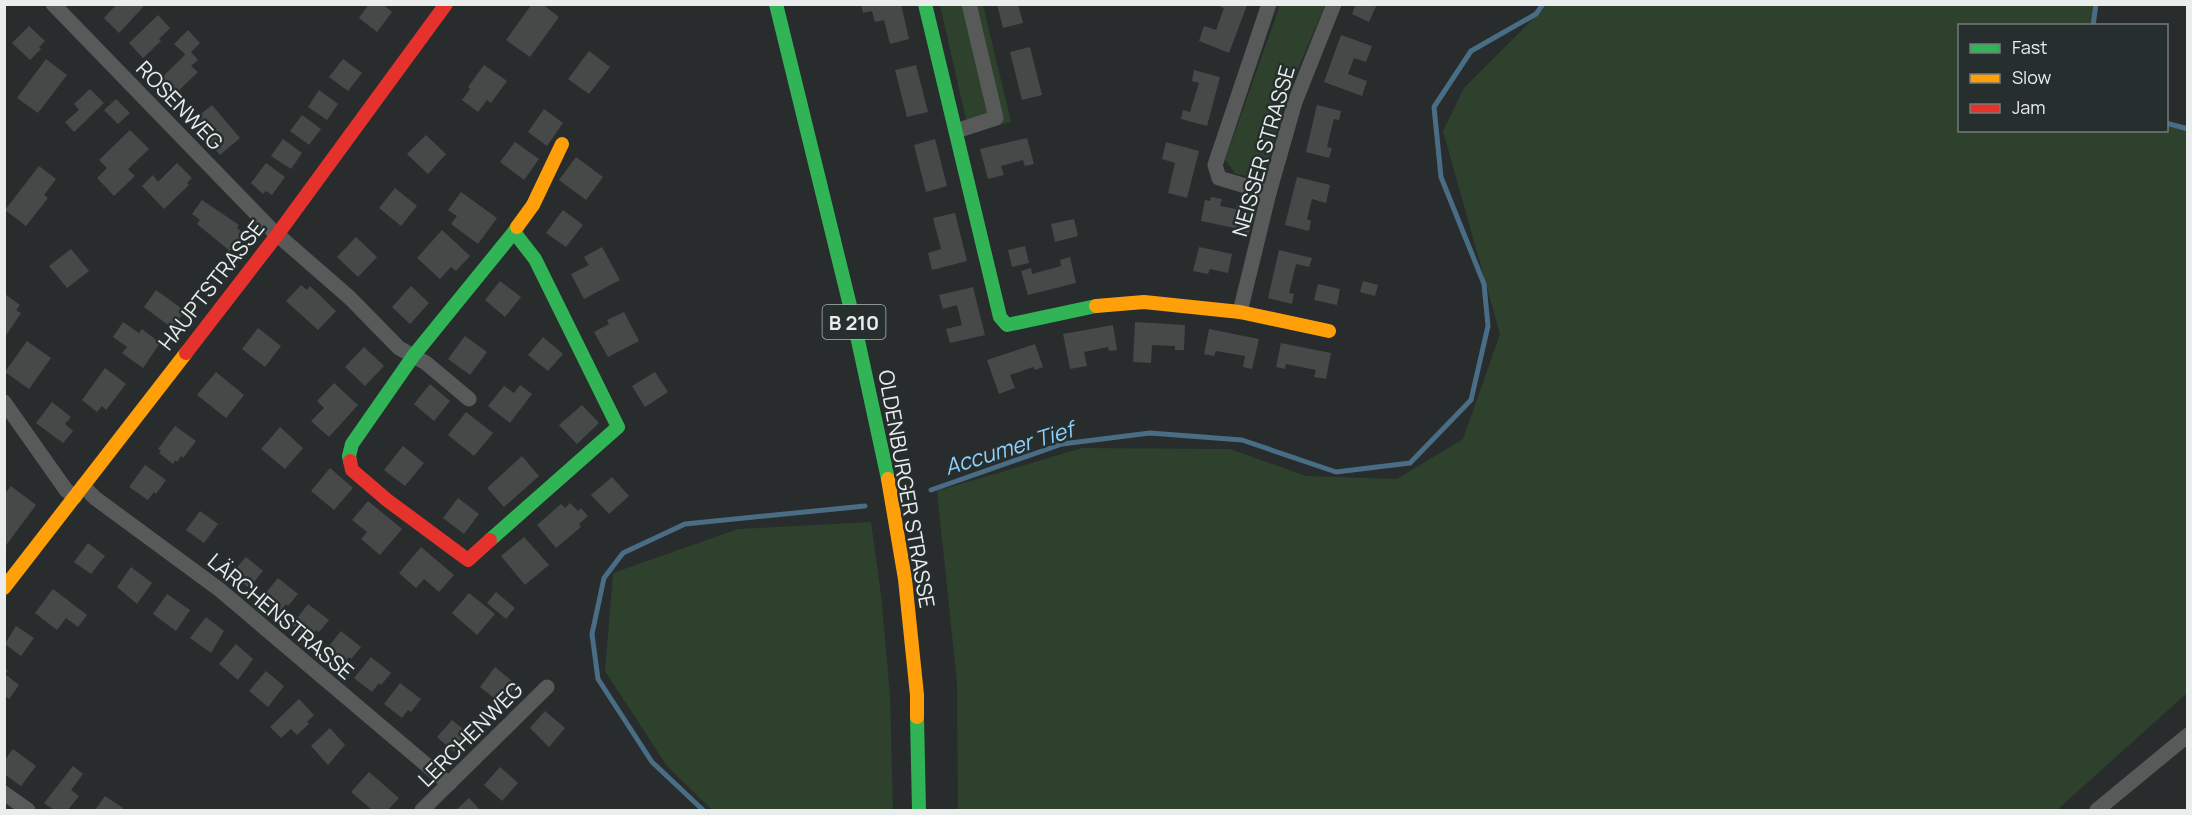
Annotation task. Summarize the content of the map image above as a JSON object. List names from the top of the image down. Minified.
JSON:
{"streets":{"street":["ROSENWEG","NEISSER STRASSE","HAUPTSTRASSE","B 210","OLDENBURGER STRASSE","LÄRCHENSTRASSE","LERCHENWEG"]},"crossings":[["ROSENWEG","HAUPTSTRASSE"],["HAUPTSTRASSE","LÄRCHENSTRASSE"],["LÄRCHENSTRASSE","LERCHENWEG"]],"water":["Accumer Tief"],"legend":["Fast","Slow","Jam"]}
